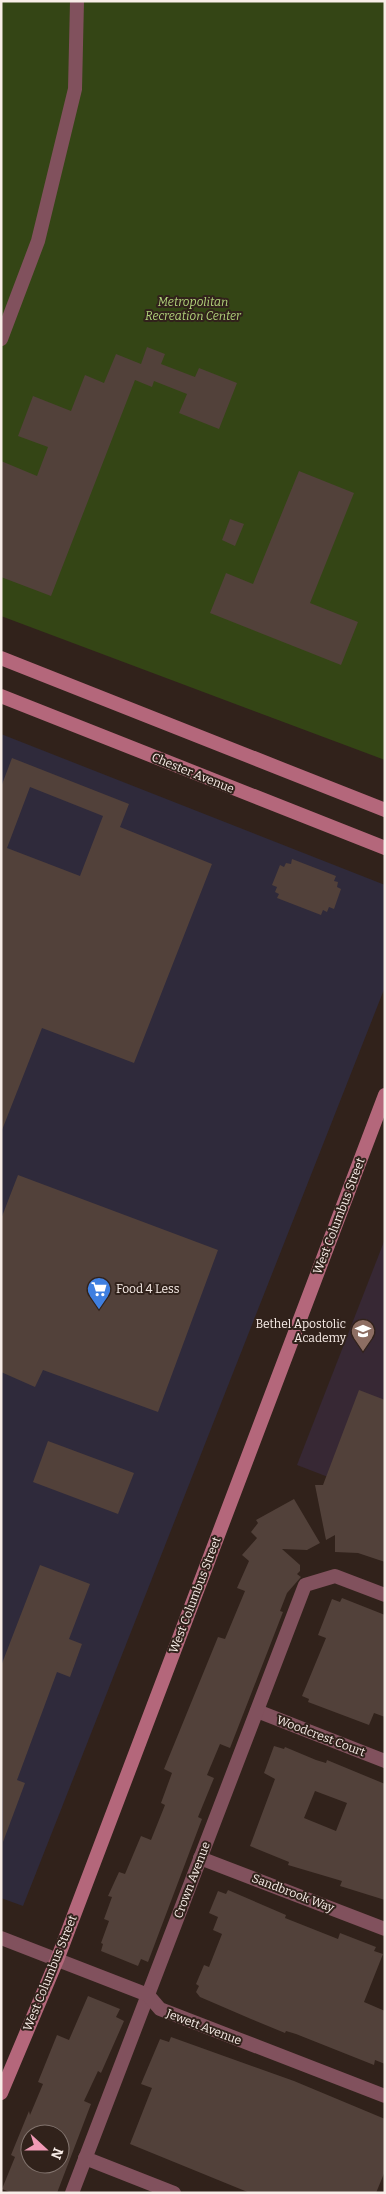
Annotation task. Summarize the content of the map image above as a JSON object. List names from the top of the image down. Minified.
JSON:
{"streets":{"main road":["Chester Avenue","West Columbus Street"],"street":["Woodcrest Court","Crown Avenue","Sandbrook Way","Jewett Avenue"]},"crossings":[["West Columbus Street","Jewett Avenue"],["Woodcrest Court","Crown Avenue"],["Crown Avenue","Sandbrook Way"],["Crown Avenue","Jewett Avenue"]],"parks":["Metropolitan Recreation Center"],"places":{"supermarket":["Food 4 Less"],"school or university":["Bethel Apostolic Academy"]},"north":"right"}
